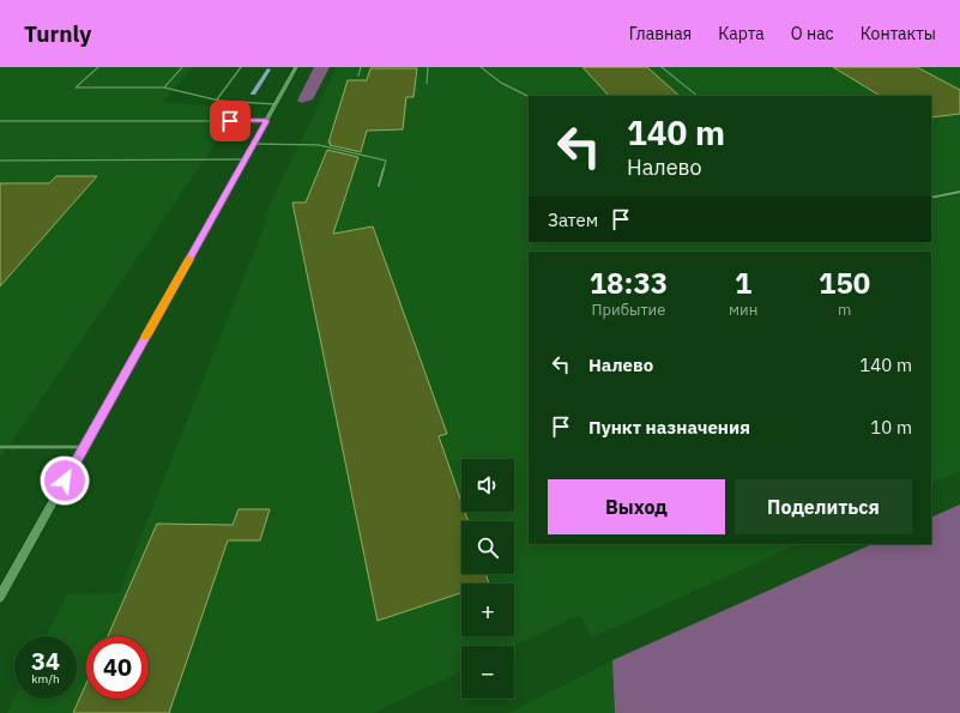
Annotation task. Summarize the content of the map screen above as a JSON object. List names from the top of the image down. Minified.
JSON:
{"page":{"header":"Turnly","nav":["Главная","Карта","О нас","Контакты"],"turn":["140 m","Налево"],"then":"Затем","eta":["18:33","Прибытие","1","мин","150","m"],"list":[{"name":"Налево","value":"140 m"},{"name":"Пункт назначения","value":"10 m"}],"map_buttons":["+","−"],"buttons":["Выход","Поделиться"],"speed":"34 km/h","limit":"40"}}
